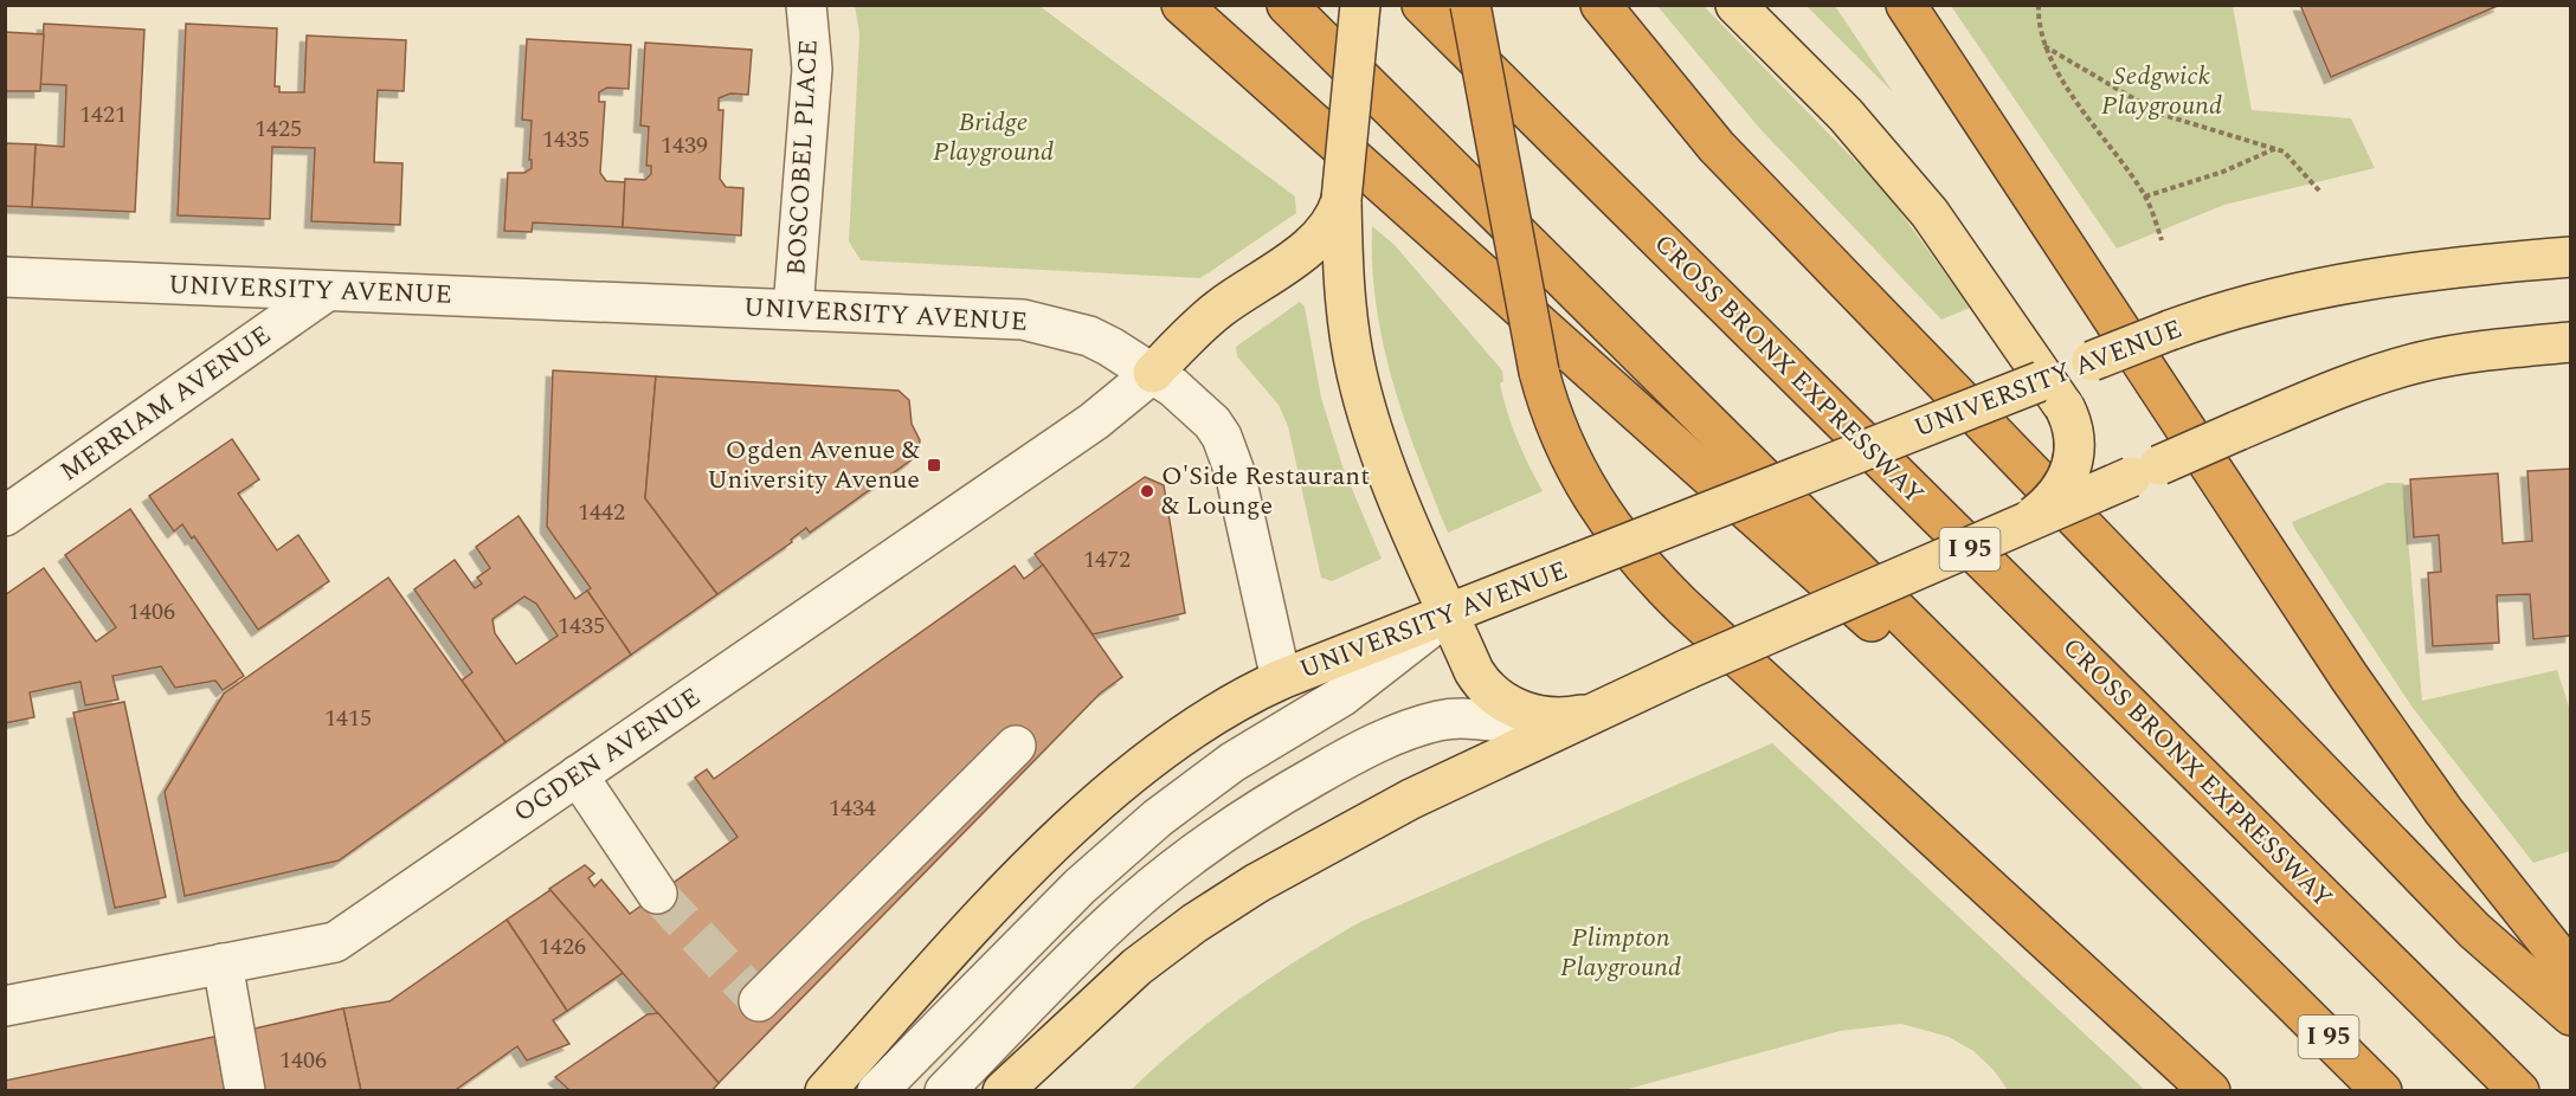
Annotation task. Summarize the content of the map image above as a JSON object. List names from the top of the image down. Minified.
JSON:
{"streets":{"highway":["CROSS BRONX EXPRESSWAY","I 95"],"main road":["UNIVERSITY AVENUE"],"street":["BOSCOBEL PLACE","MERRIAM AVENUE","OGDEN AVENUE"]},"crossings":[["BOSCOBEL PLACE","UNIVERSITY AVENUE"],["UNIVERSITY AVENUE","MERRIAM AVENUE"],["UNIVERSITY AVENUE","OGDEN AVENUE"]],"parks":["Sedgwick Playground","Bridge Playground","Plimpton Playground"],"places":{"transit":["Ogden Avenue & University Avenue"],"other":["O'Side Restaurant & Lounge"]},"house_numbers":["1421","1425","1435","1439","1442","1472","1406","1435","1415","1434","1426","1406"]}
